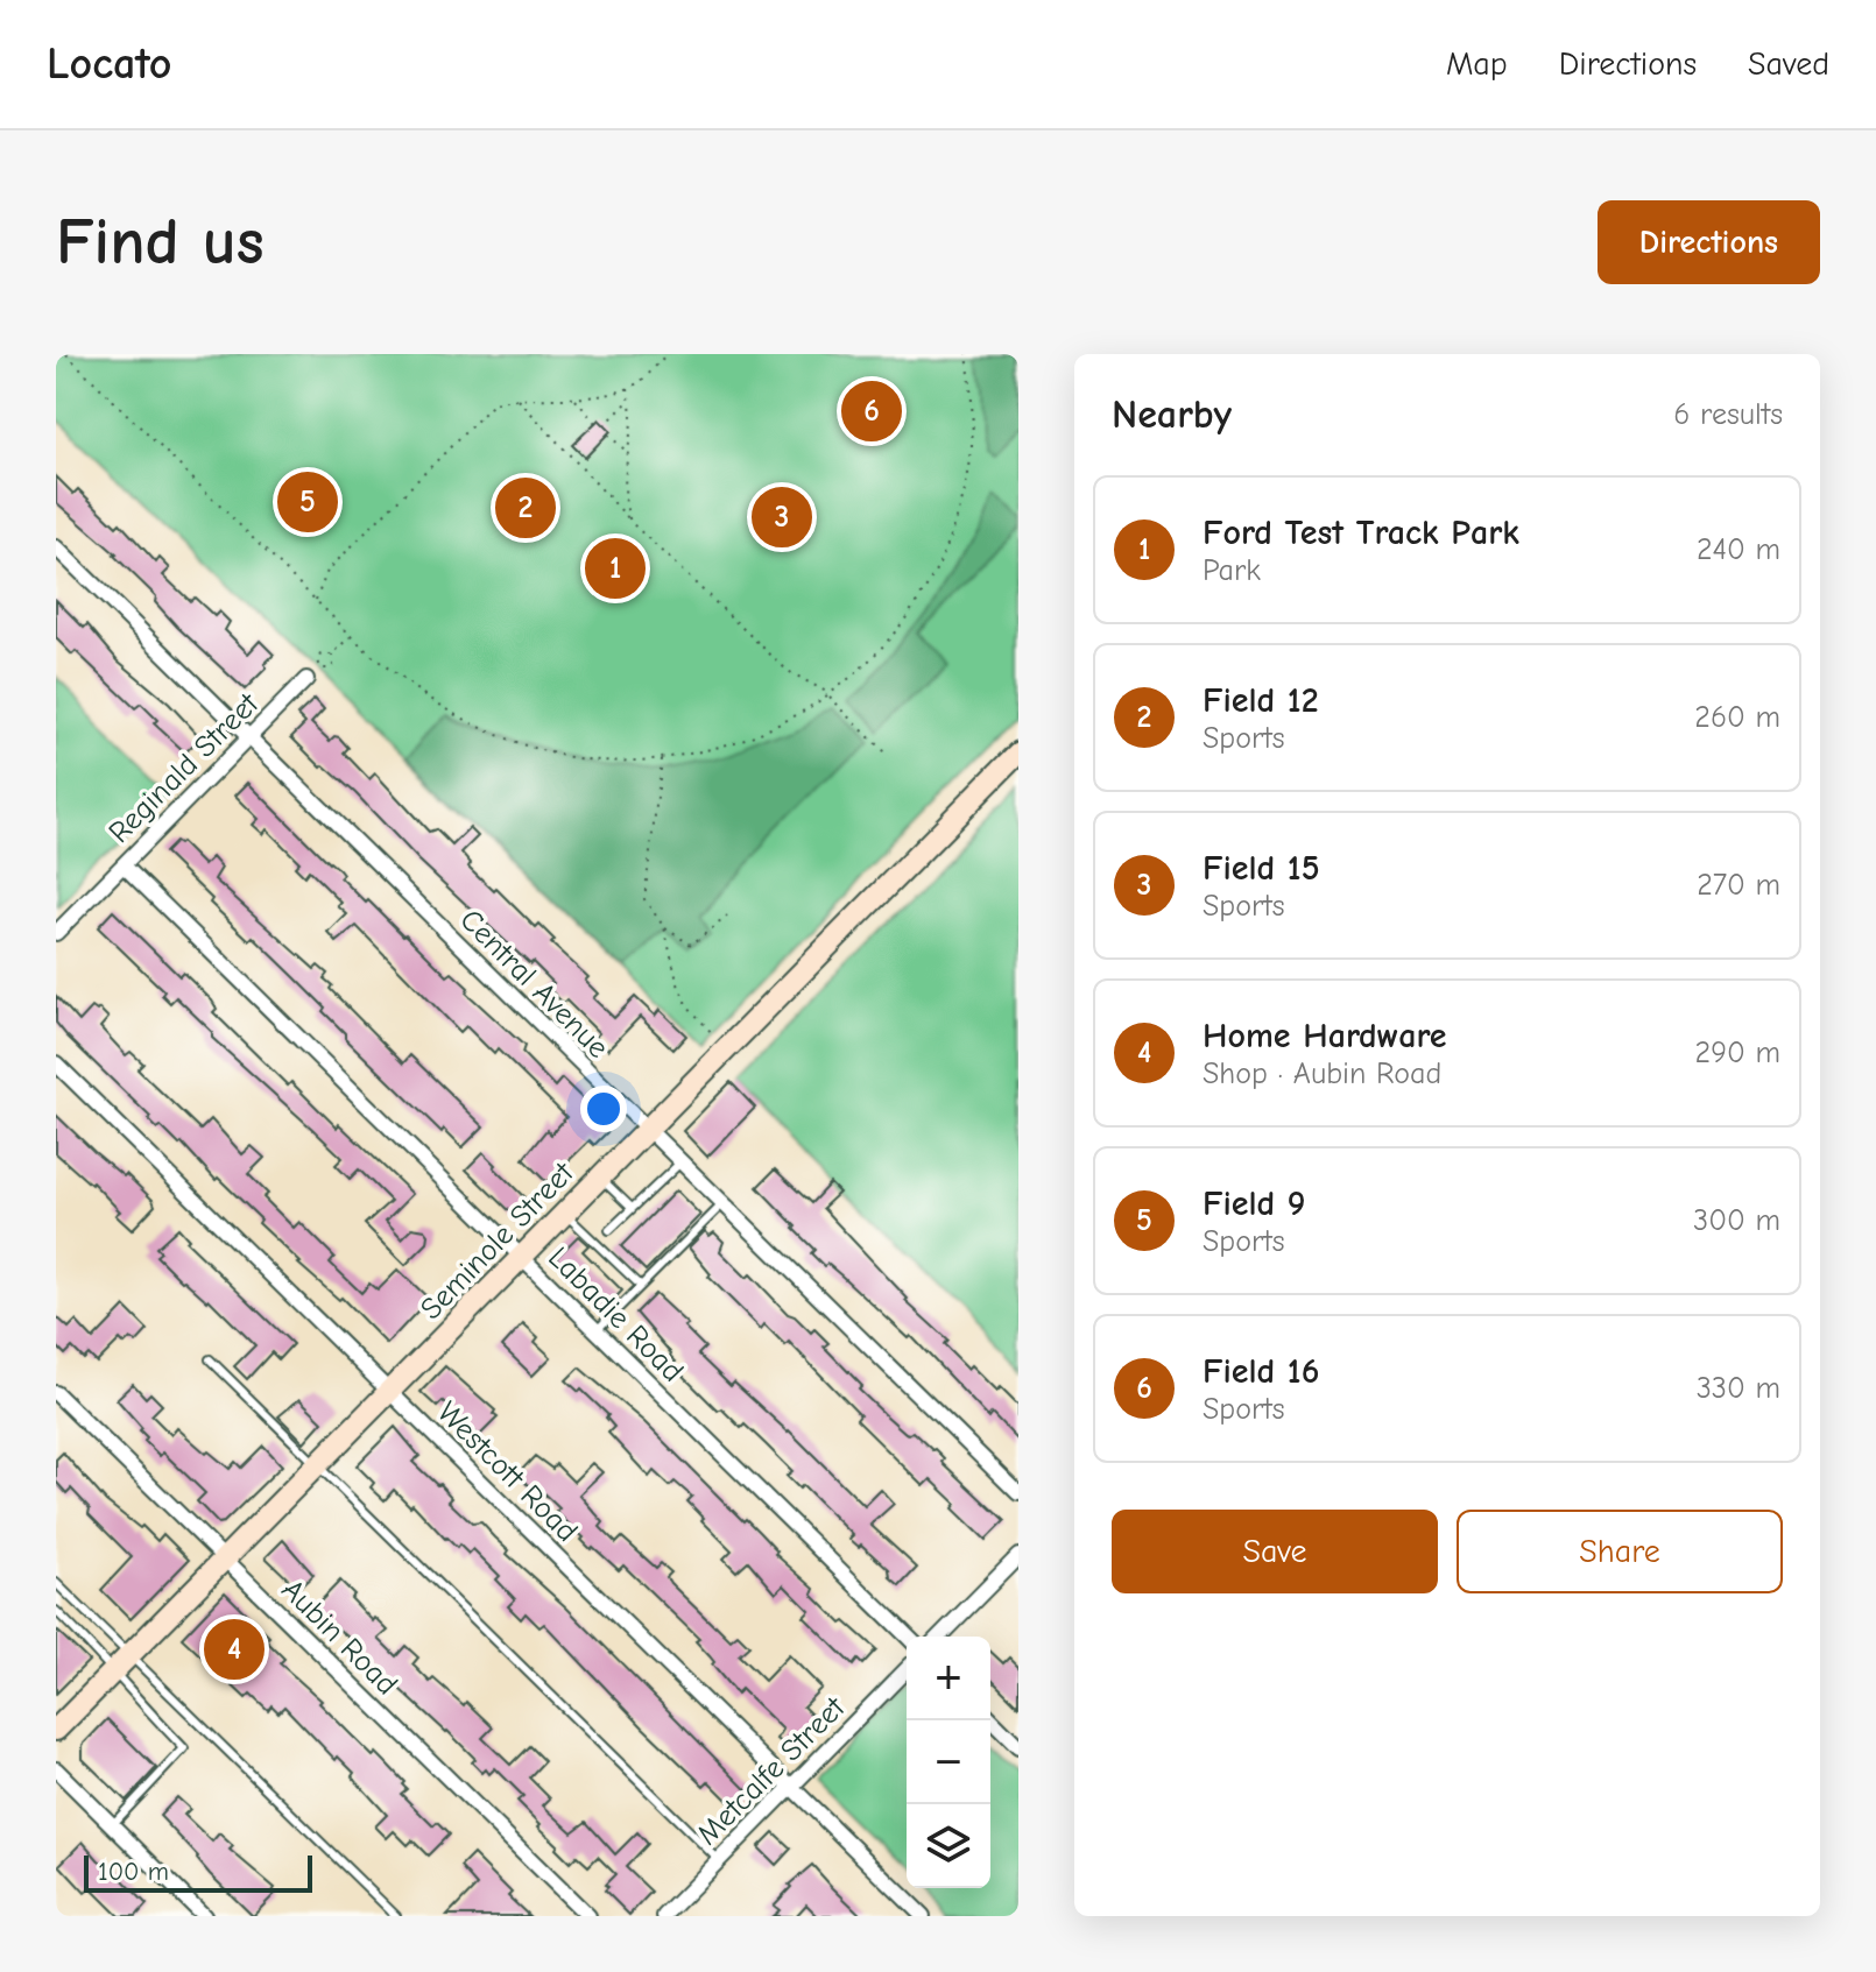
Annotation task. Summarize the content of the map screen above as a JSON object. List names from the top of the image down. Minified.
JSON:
{"streets":{"street":["Reginald Street","Central Avenue","Seminole Street","Labadie Road","Westcott Road","Aubin Road","Metcalfe Street"]},"crossings":[["Reginald Street","Central Avenue"],["Reginald Street","Labadie Road"],["Central Avenue","Seminole Street"],["Seminole Street","Labadie Road"],["Seminole Street","Westcott Road"],["Seminole Street","Aubin Road"],["Westcott Road","Metcalfe Street"]],"scale_bar":"100 m","page":{"header":"Locato","nav":["Map","Directions","Saved"],"buttons":["Directions",["Save","Share"]],"title":"Find us","heading":["Nearby","6 results"],"pins":["6","5","2","3","1","4"],"list":[{"mark":"1","name":"Ford Test Track Park","note":"Park","value":"240 m"},{"mark":"2","name":"Field 12","note":"Sports","value":"260 m"},{"mark":"3","name":"Field 15","note":"Sports","value":"270 m"},{"mark":"4","name":"Home Hardware","note":"Shop · Aubin Road","value":"290 m"},{"mark":"5","name":"Field 9","note":"Sports","value":"300 m"},{"mark":"6","name":"Field 16","note":"Sports","value":"330 m"}],"map_buttons":["+","−"],"scale":"100 m"}}
